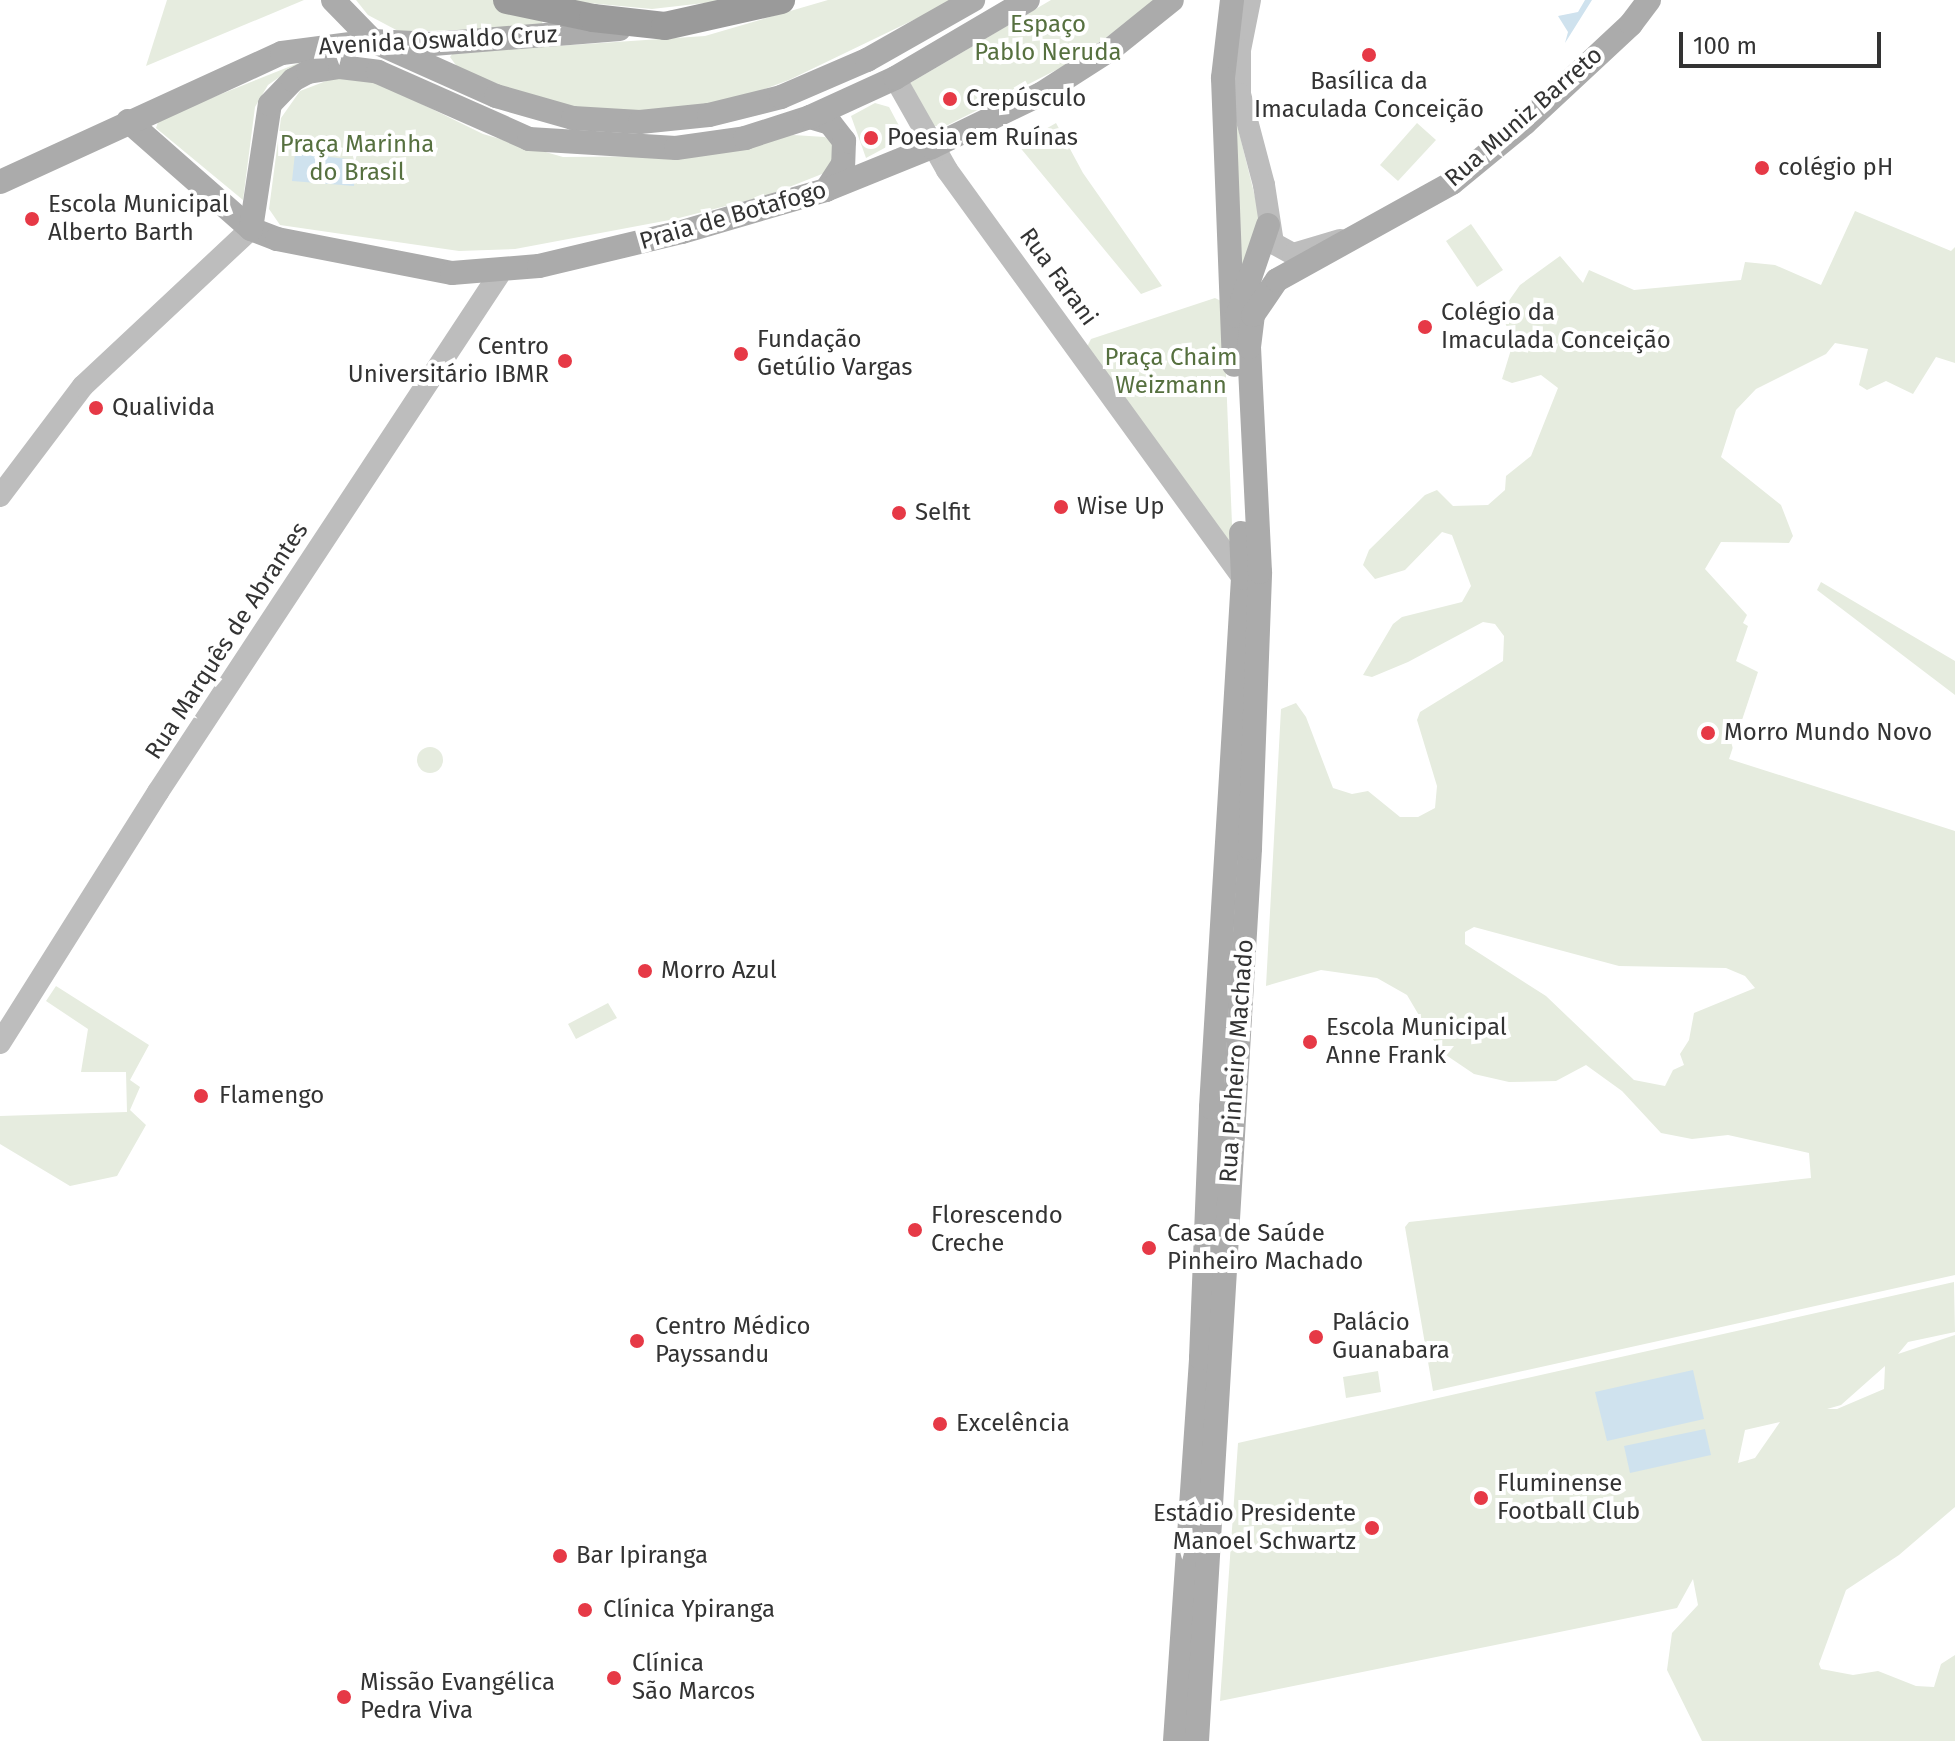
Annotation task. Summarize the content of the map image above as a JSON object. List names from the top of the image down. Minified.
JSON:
{"streets":{"main road":["Avenida Oswaldo Cruz","Rua Muniz Barreto","Praia de Botafogo","Rua Pinheiro Machado"],"street":["Rua Farani","Rua Marquês de Abrantes"]},"crossings":[["Avenida Oswaldo Cruz","Praia de Botafogo"],["Praia de Botafogo","Rua Farani"],["Praia de Botafogo","Rua Marquês de Abrantes"],["Rua Farani","Rua Pinheiro Machado"]],"parks":["Espaço Pablo Neruda","Praça Marinha do Brasil","Praça Chaim Weizmann"],"places":["Basílica da Imaculada Conceição","Crepúsculo","Poesia em Ruínas","colégio pH","Escola Municipal Alberto Barth","Colégio da Imaculada Conceição","Fundação Getúlio Vargas","Centro Universitário IBMR","Qualivida","Wise Up","Selfit","Morro Mundo Novo","Morro Azul","Escola Municipal Anne Frank","Flamengo","Florescendo Creche","Casa de Saúde Pinheiro Machado","Palácio Guanabara","Centro Médico Payssandu","Excelência","Fluminense Football Club","Estádio Presidente Manoel Schwartz","Bar Ipiranga","Clínica Ypiranga","Clínica São Marcos","Missão Evangélica Pedra Viva"],"scale_bar":"100 m"}
